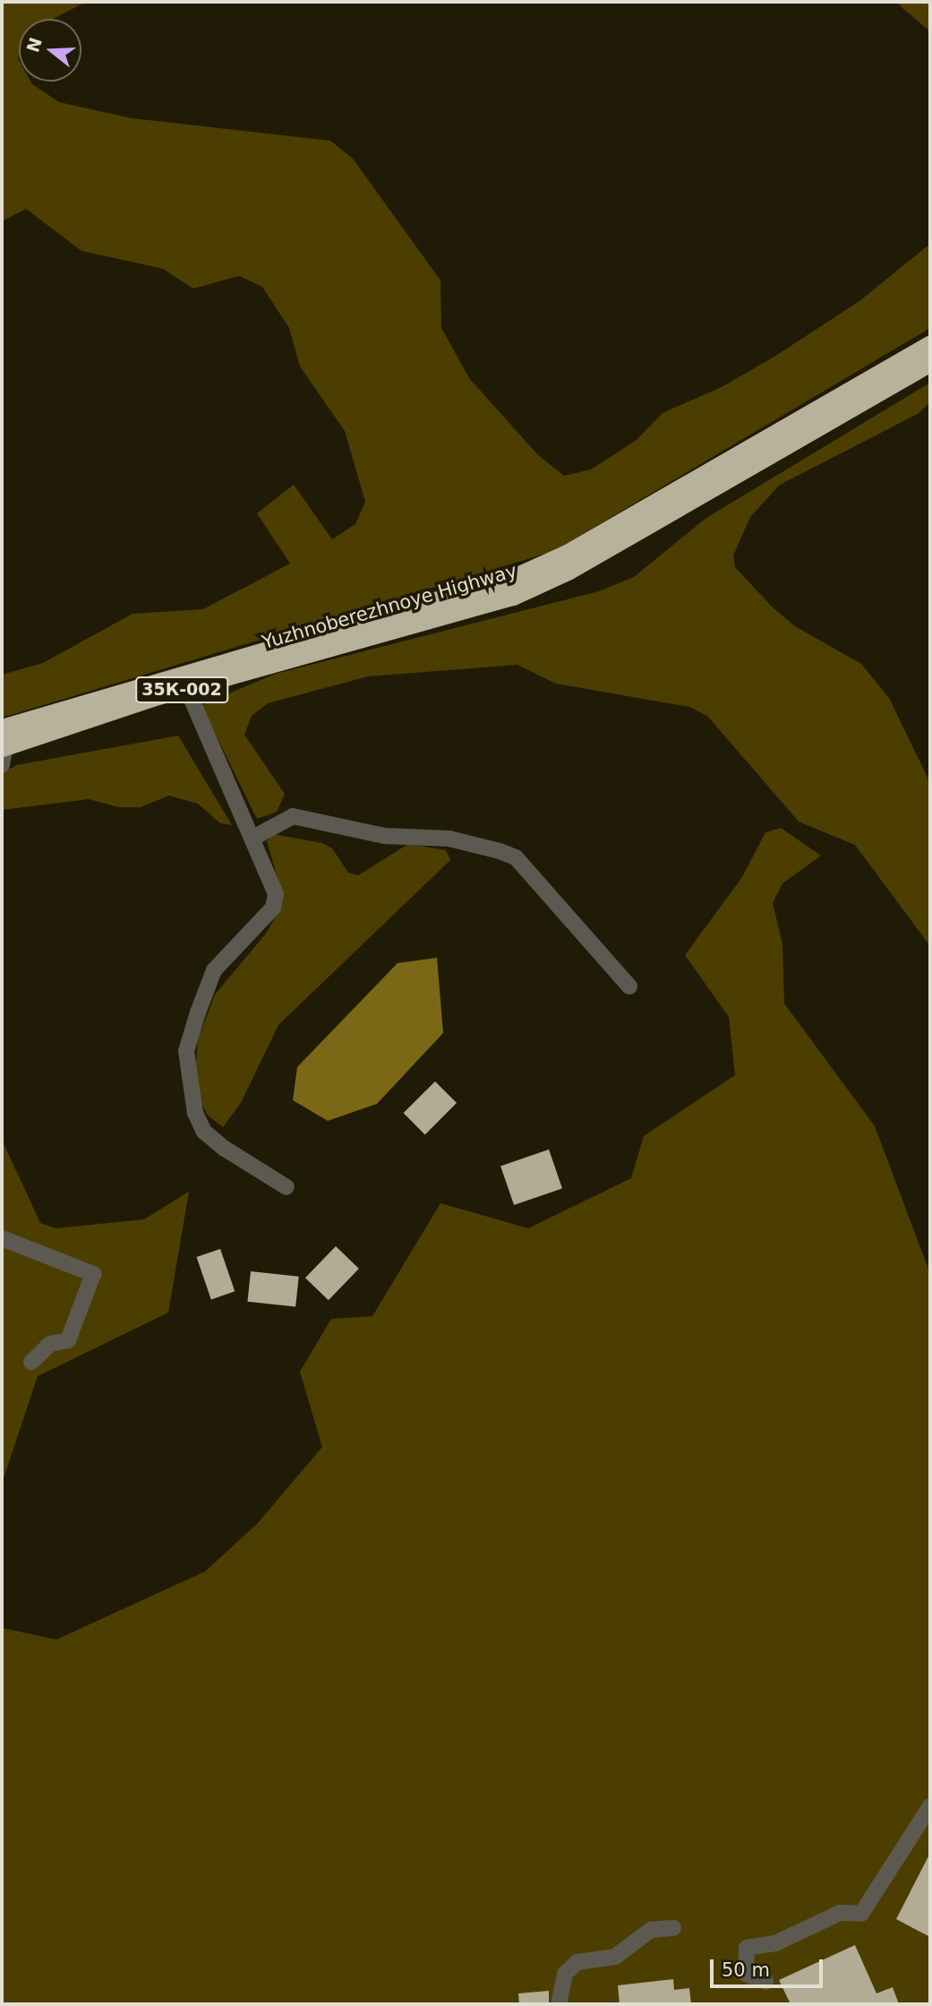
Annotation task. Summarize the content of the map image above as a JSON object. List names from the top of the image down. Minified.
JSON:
{"streets":{"highway":["Yuzhnoberezhnoye Highway","35К-002"]},"scale_bar":"50 m","north":"left"}
